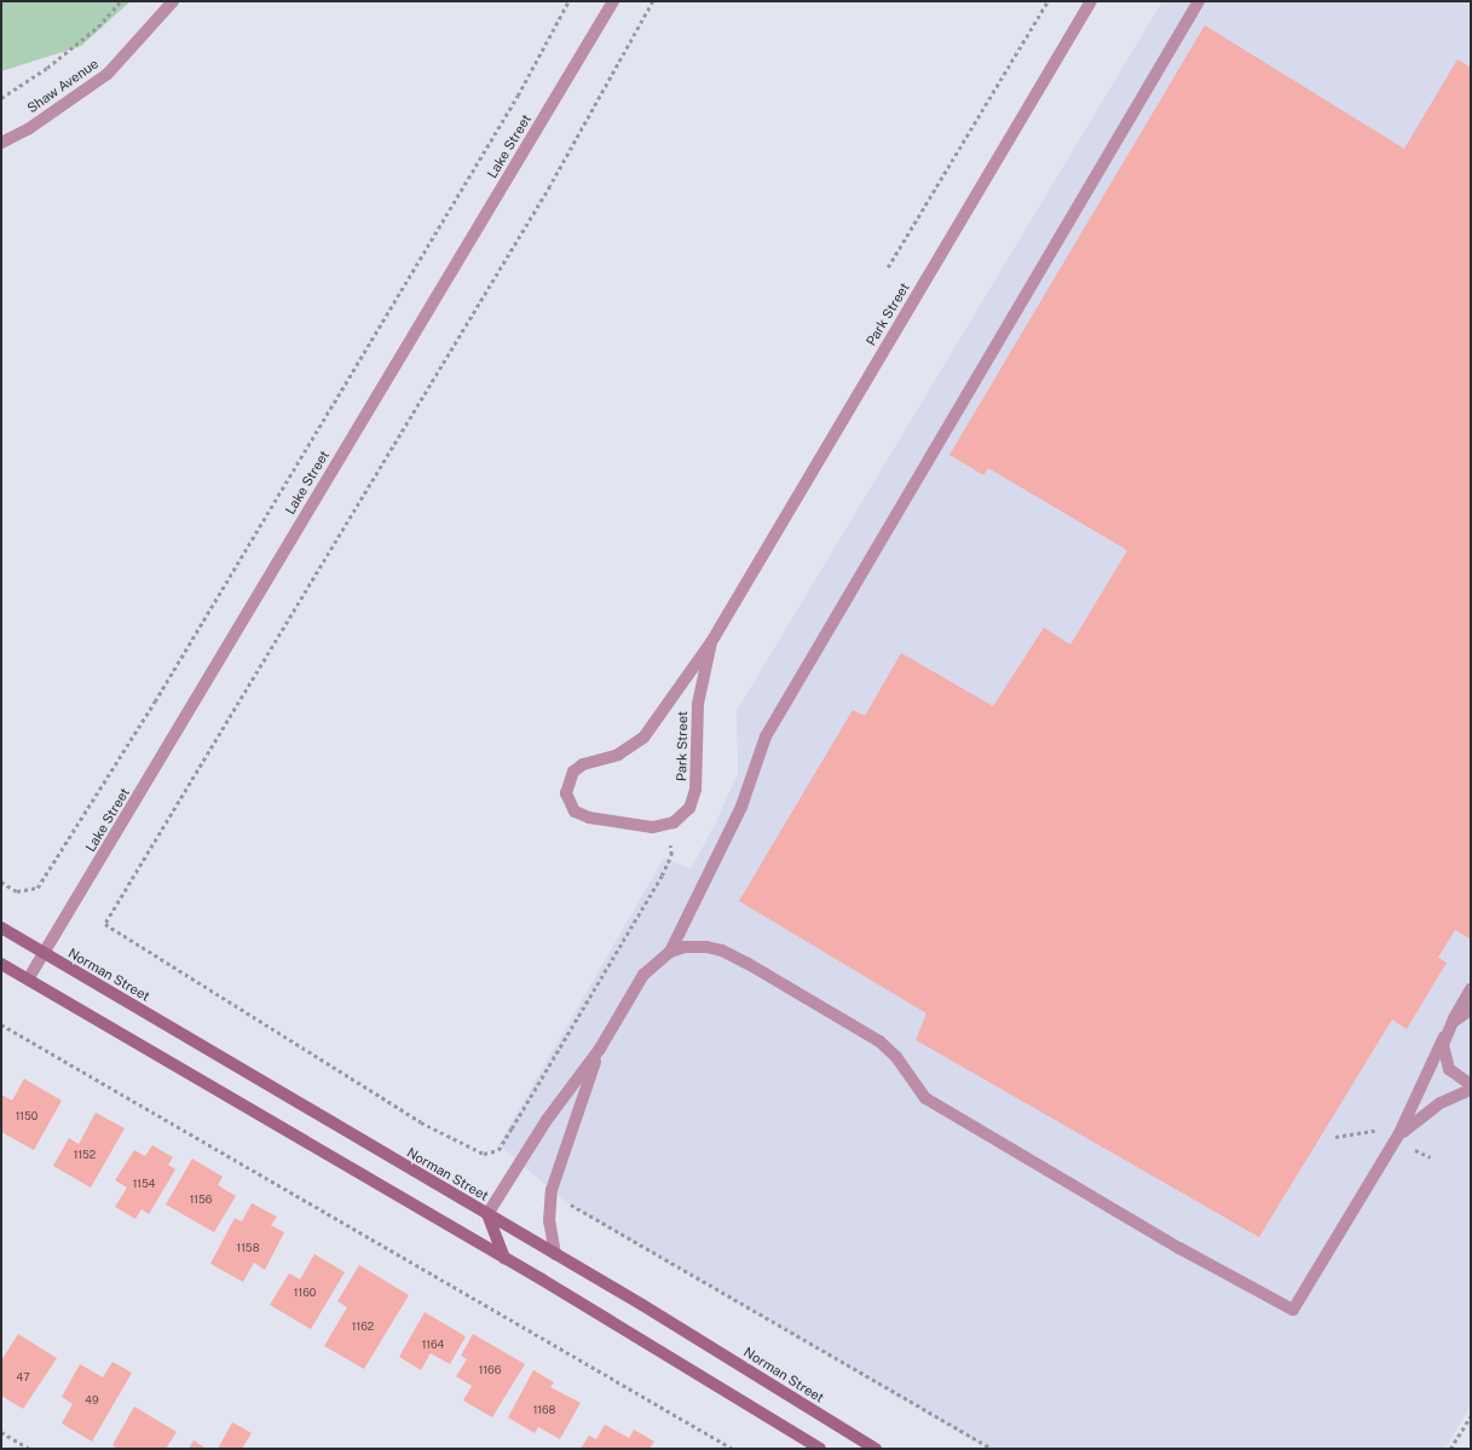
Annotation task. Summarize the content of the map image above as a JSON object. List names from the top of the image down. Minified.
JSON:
{"streets":{"main road":["Norman Street"],"street":["Shaw Avenue","Lake Street","Park Street"]},"crossings":[["Lake Street","Norman Street"]],"house_numbers":["1150","1152","1154","1156","1158","1160","1162","1164","1166","47","49","1168"]}
